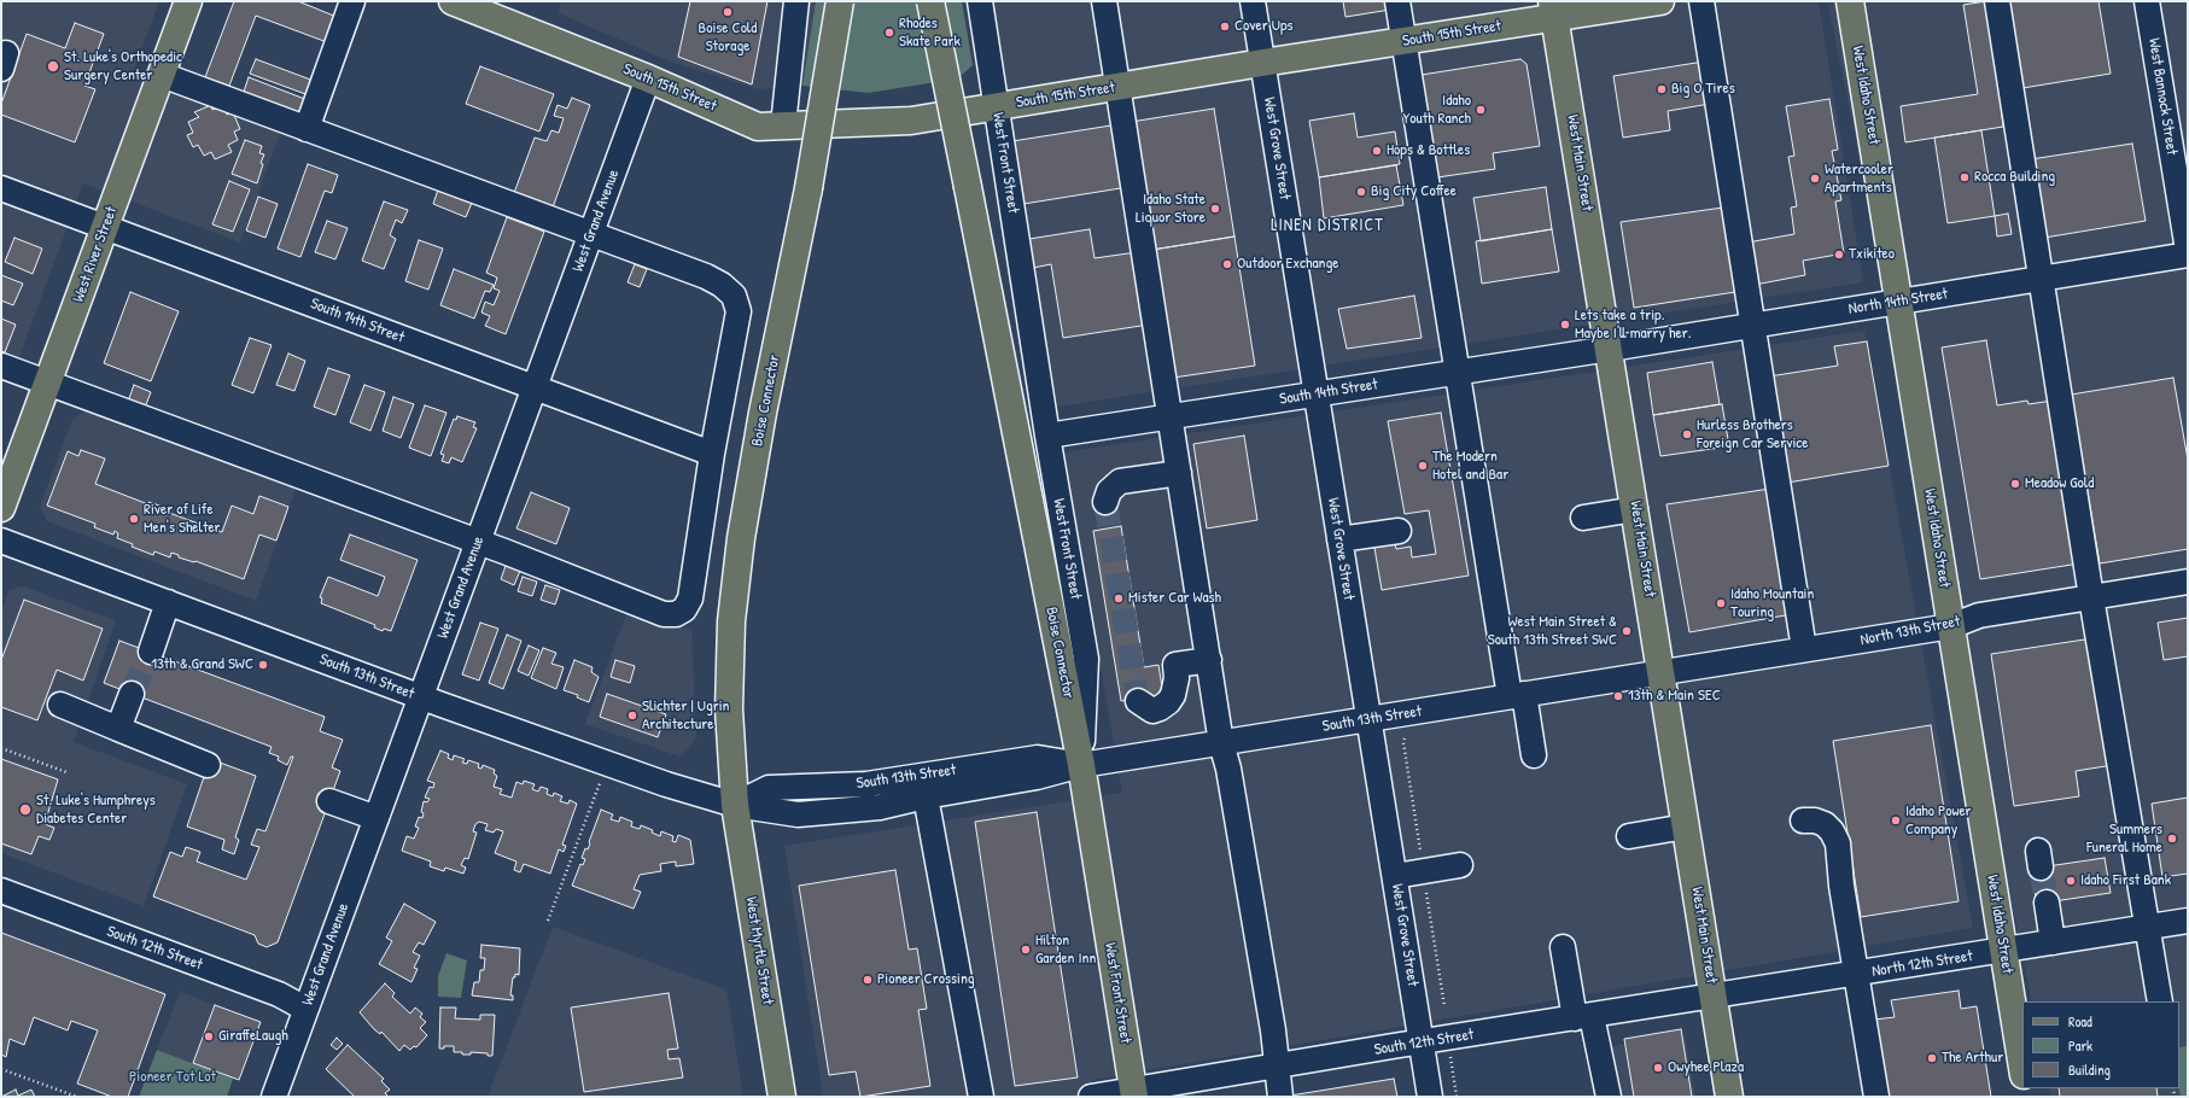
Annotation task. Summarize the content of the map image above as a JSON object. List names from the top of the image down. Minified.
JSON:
{"streets":{"main road":["South 15th Street","West Idaho Street","West Front Street","West Main Street","West River Street","Boise Connector","West Myrtle Street"],"street":["West Bannock Street","West Grove Street","West Grand Avenue","North 14th Street","South 14th Street","North 13th Street","South 13th Street","South 12th Street","North 12th Street"]},"crossings":[["South 15th Street","West Grove Street"],["South 15th Street","West Front Street"],["South 15th Street","West Main Street"],["South 15th Street","West Grand Avenue"],["West Idaho Street","North 14th Street"],["West Idaho Street","North 13th Street"],["West Idaho Street","North 12th Street"],["West Grove Street","South 14th Street"],["West Grove Street","South 13th Street"],["West Grove Street","South 12th Street"],["West Front Street","South 14th Street"],["West Front Street","Boise Connector"],["West Front Street","South 13th Street"],["West Front Street","South 12th Street"],["West Main Street","North 14th Street"],["West Main Street","South 14th Street"],["West Main Street","North 13th Street"],["West Main Street","South 13th Street"],["West Main Street","South 12th Street"],["West Main Street","North 12th Street"],["West Grand Avenue","South 14th Street"],["West Grand Avenue","South 13th Street"],["West Grand Avenue","South 12th Street"],["West River Street","South 14th Street"],["North 14th Street","South 14th Street"],["Boise Connector","South 13th Street"],["Boise Connector","West Myrtle Street"],["North 13th Street","South 13th Street"],["South 13th Street","West Myrtle Street"],["South 12th Street","North 12th Street"]],"districts":["LINEN DISTRICT"],"parks":["Pioneer Tot Lot"],"places":["Boise Cold Storage","Cover Ups","Rhodes Skate Park","St. Luke's Orthopedic Surgery Center","Big O Tires","Idaho Youth Ranch","Hops & Bottles","Rocca Building","Watercooler Apartments","Big City Coffee","Idaho State Liquor Store","Txikiteo","Outdoor Exchange","Lets take a trip. Maybe I'll marry her.","Hurless Brothers Foreign Car Service","The Modern Hotel and Bar","Meadow Gold","River of Life Men's Shelter","Mister Car Wash","Idaho Mountain Touring","West Main Street & South 13th Street SWC","13th & Grand SWC","13th & Main SEC","Slichter | Ugrin Architecture","St. Luke's Humphreys Diabetes Center","Idaho Power Company","Summers Funeral Home","Idaho First Bank","Hilton Garden Inn","Pioneer Crossing","GiraffeLaugh","The Arthur","Owyhee Plaza"],"legend":["Road","Park","Building"]}
